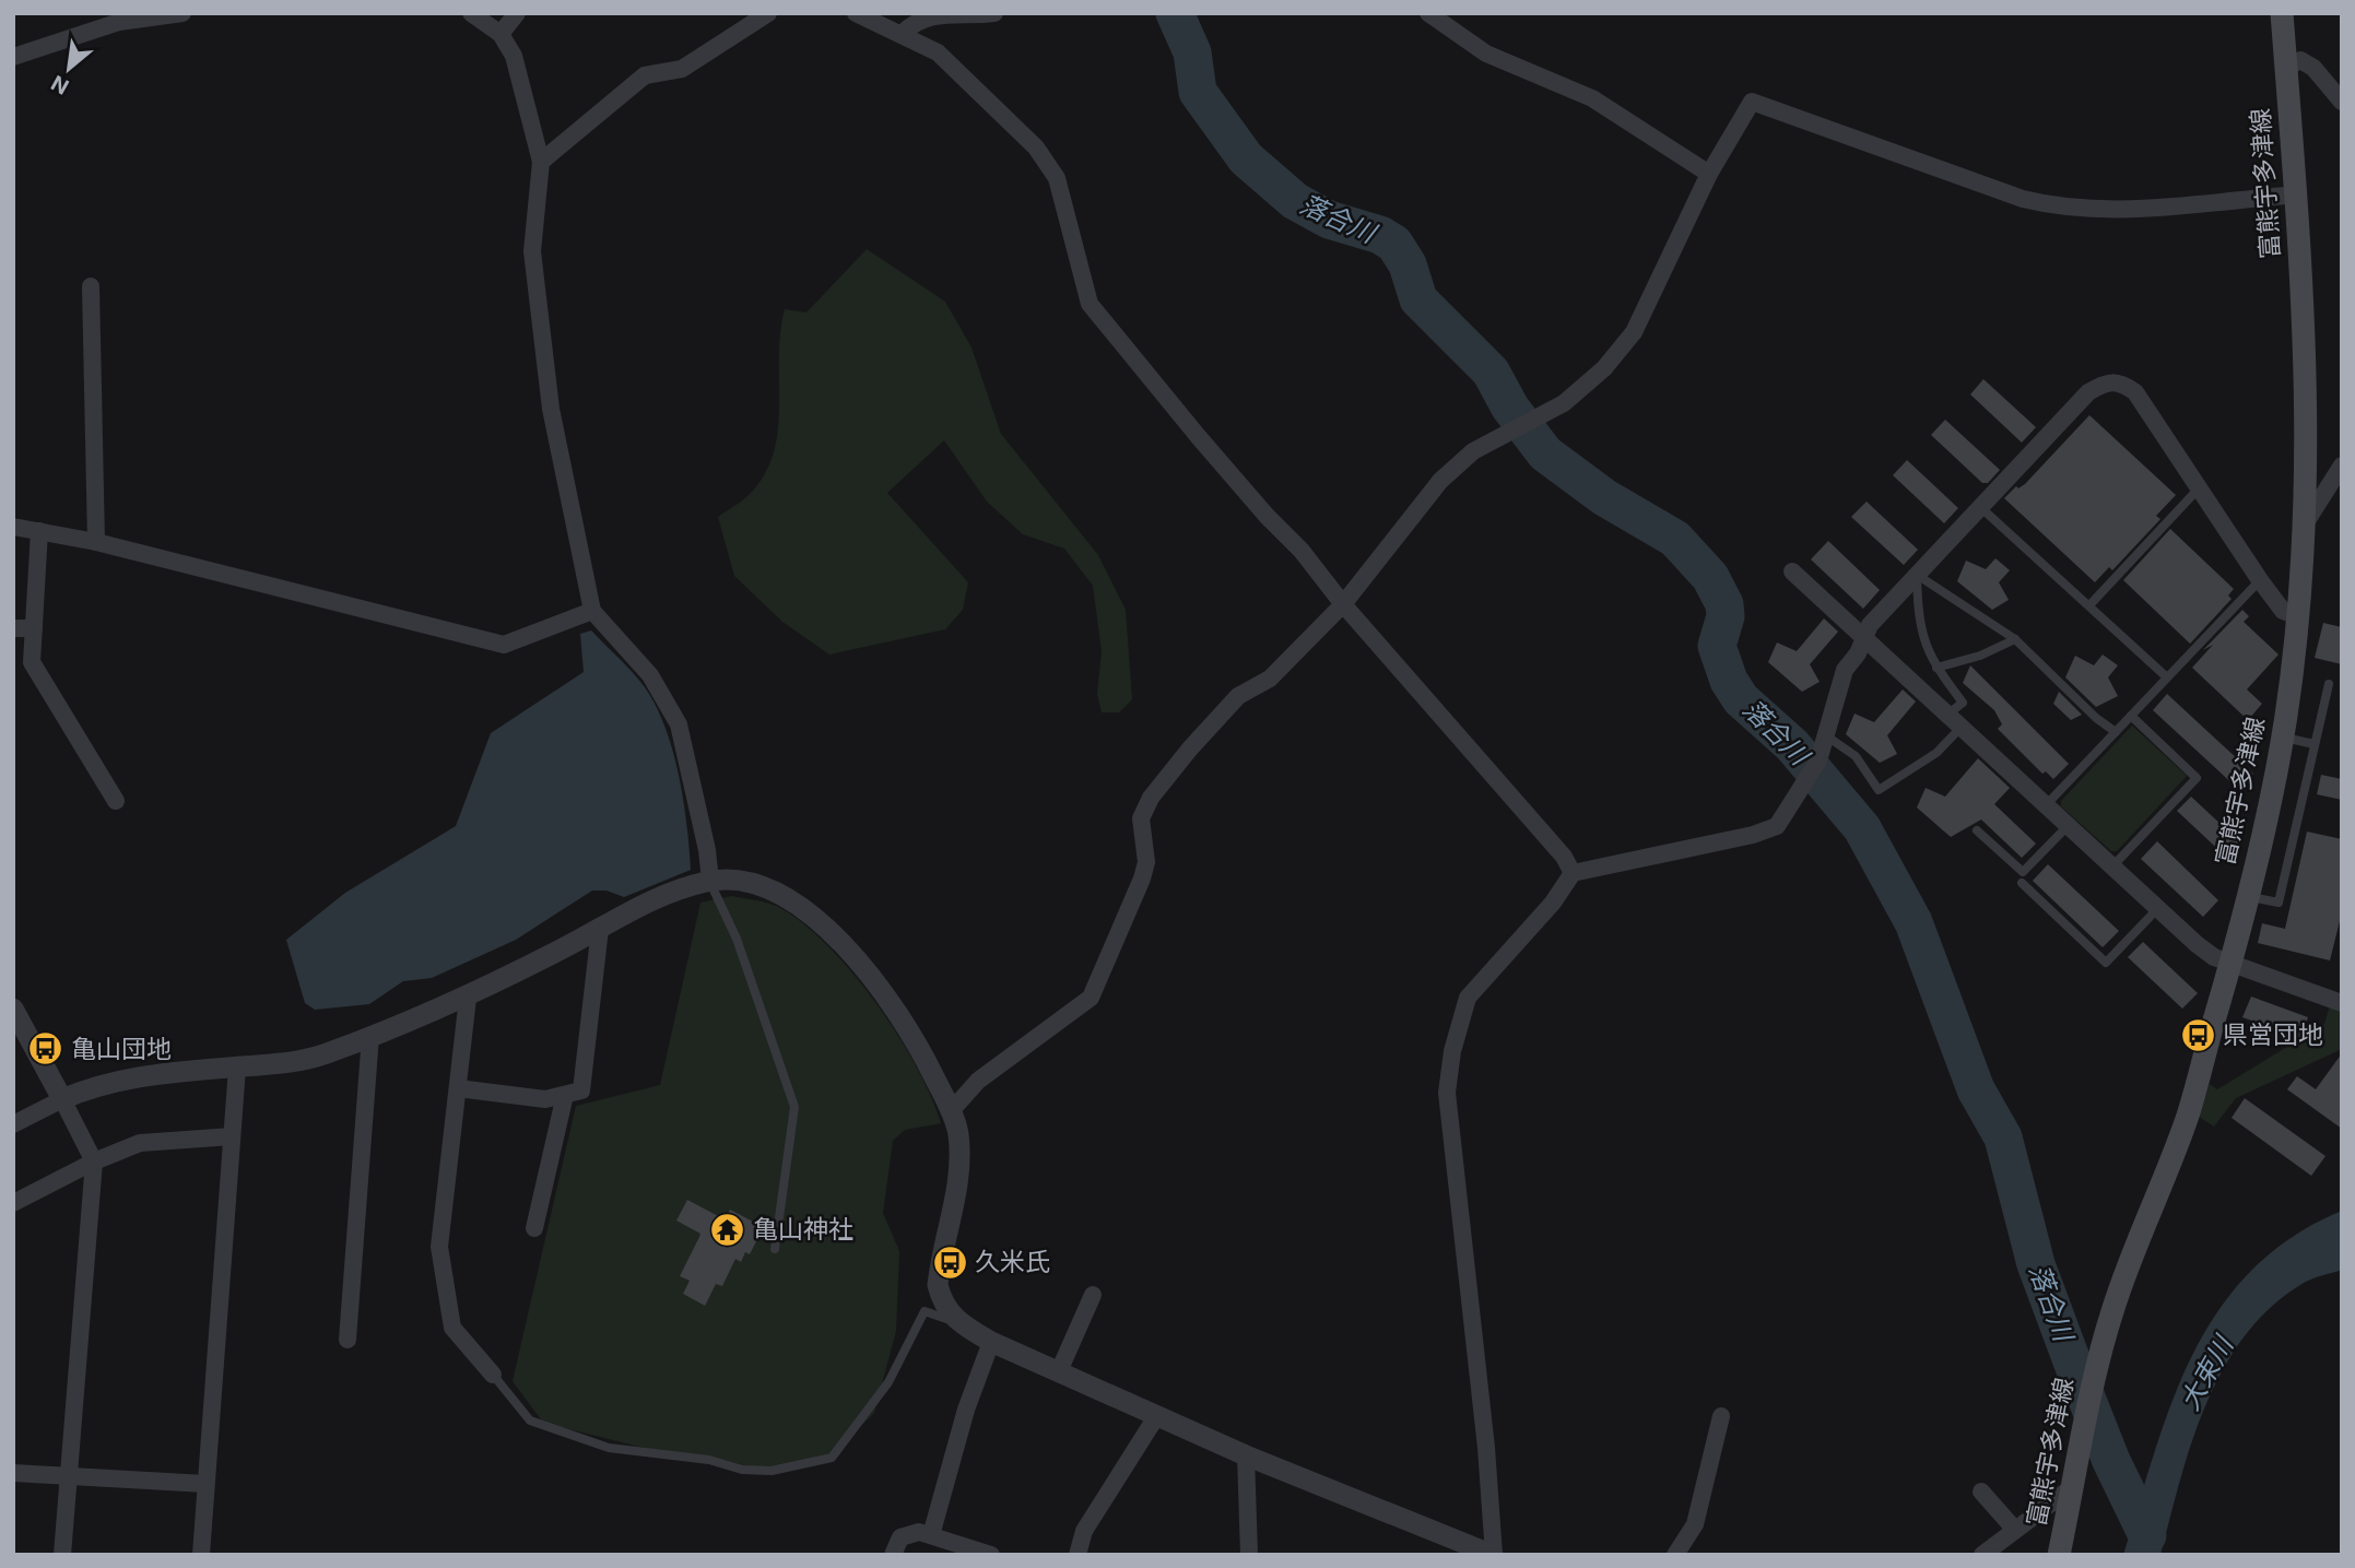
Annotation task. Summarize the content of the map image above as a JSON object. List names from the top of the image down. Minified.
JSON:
{"streets":{"main road":["富熊宇多津線"]},"water":["落合川","大束川"],"places":{"bus stop":["県営団地","亀山団地","久米氏"],"temple":["亀山神社"]},"north":"bottom left"}
